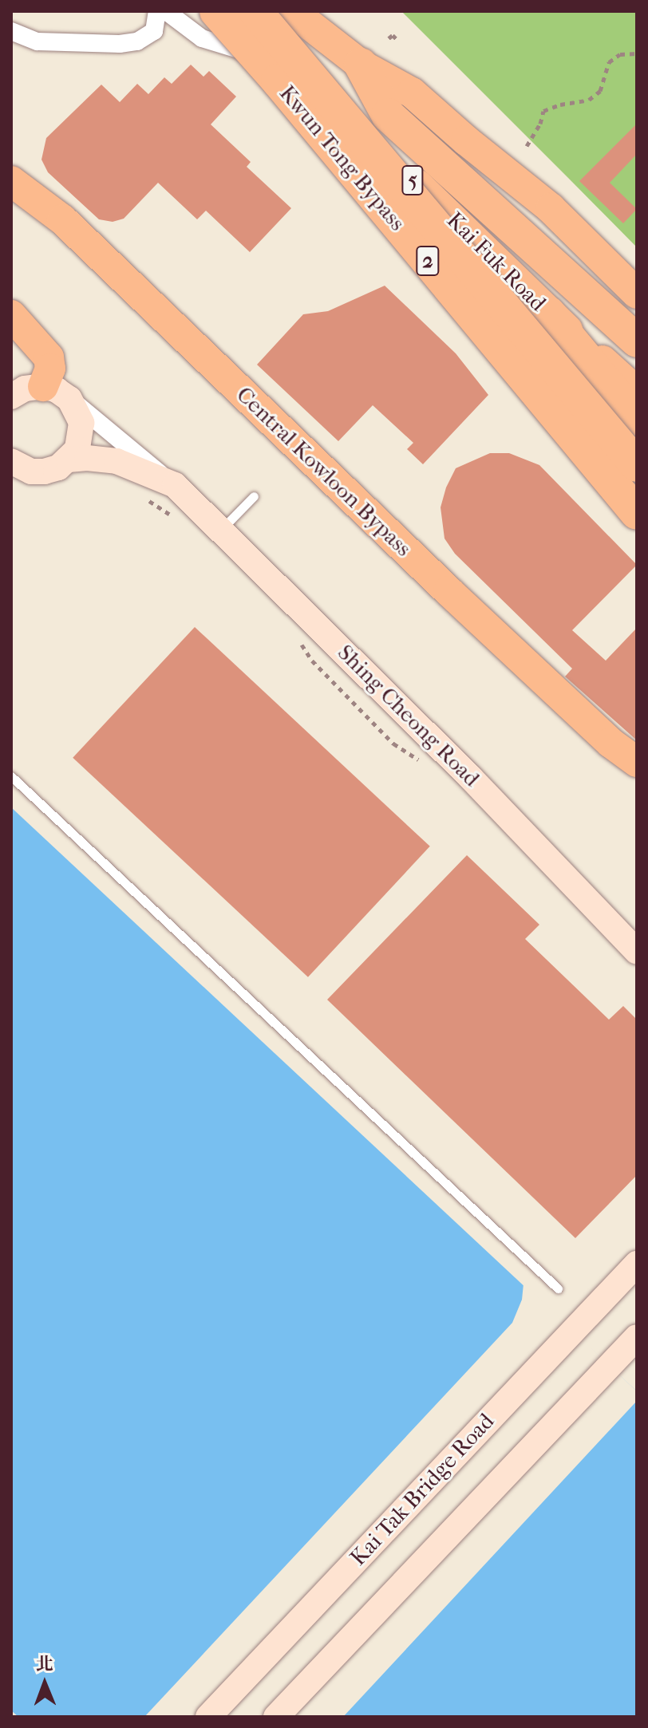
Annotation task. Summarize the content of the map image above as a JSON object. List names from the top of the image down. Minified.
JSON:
{"streets":{"highway":["Kwun Tong Bypass","5","2","Kai Fuk Road","Central Kowloon Bypass"],"main road":["Shing Cheong Road","Kai Tak Bridge Road"]},"north":"top"}
